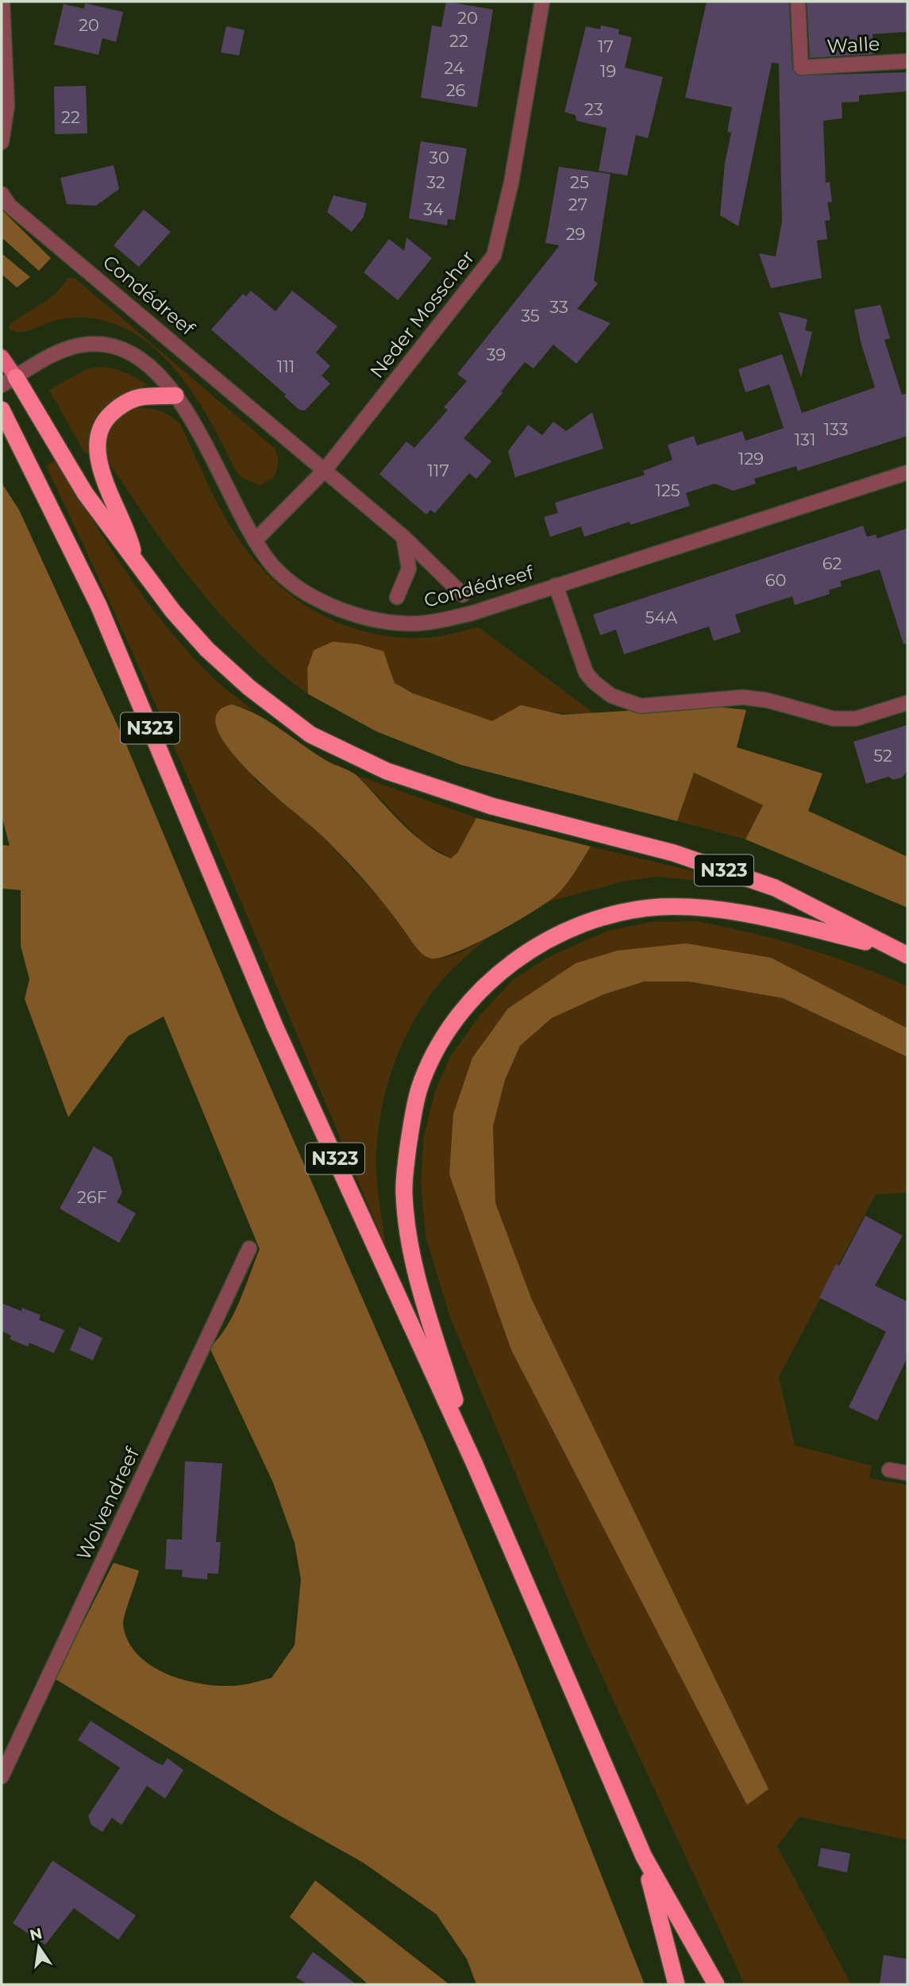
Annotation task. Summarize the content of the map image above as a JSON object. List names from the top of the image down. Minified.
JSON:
{"streets":{"highway":["N323"],"street":["Walle","Condédreef","Neder Mosscher","Wolvendreef"]},"crossings":[["Condédreef","Neder Mosscher"],["Condédreef","N323"]],"house_numbers":["20","20","22","17","24","19","26","23","22","30","32","25","27","34","29","33","35","39","111","133","131","129","117","125","62","60","54A","52","26F"],"north":"top"}
